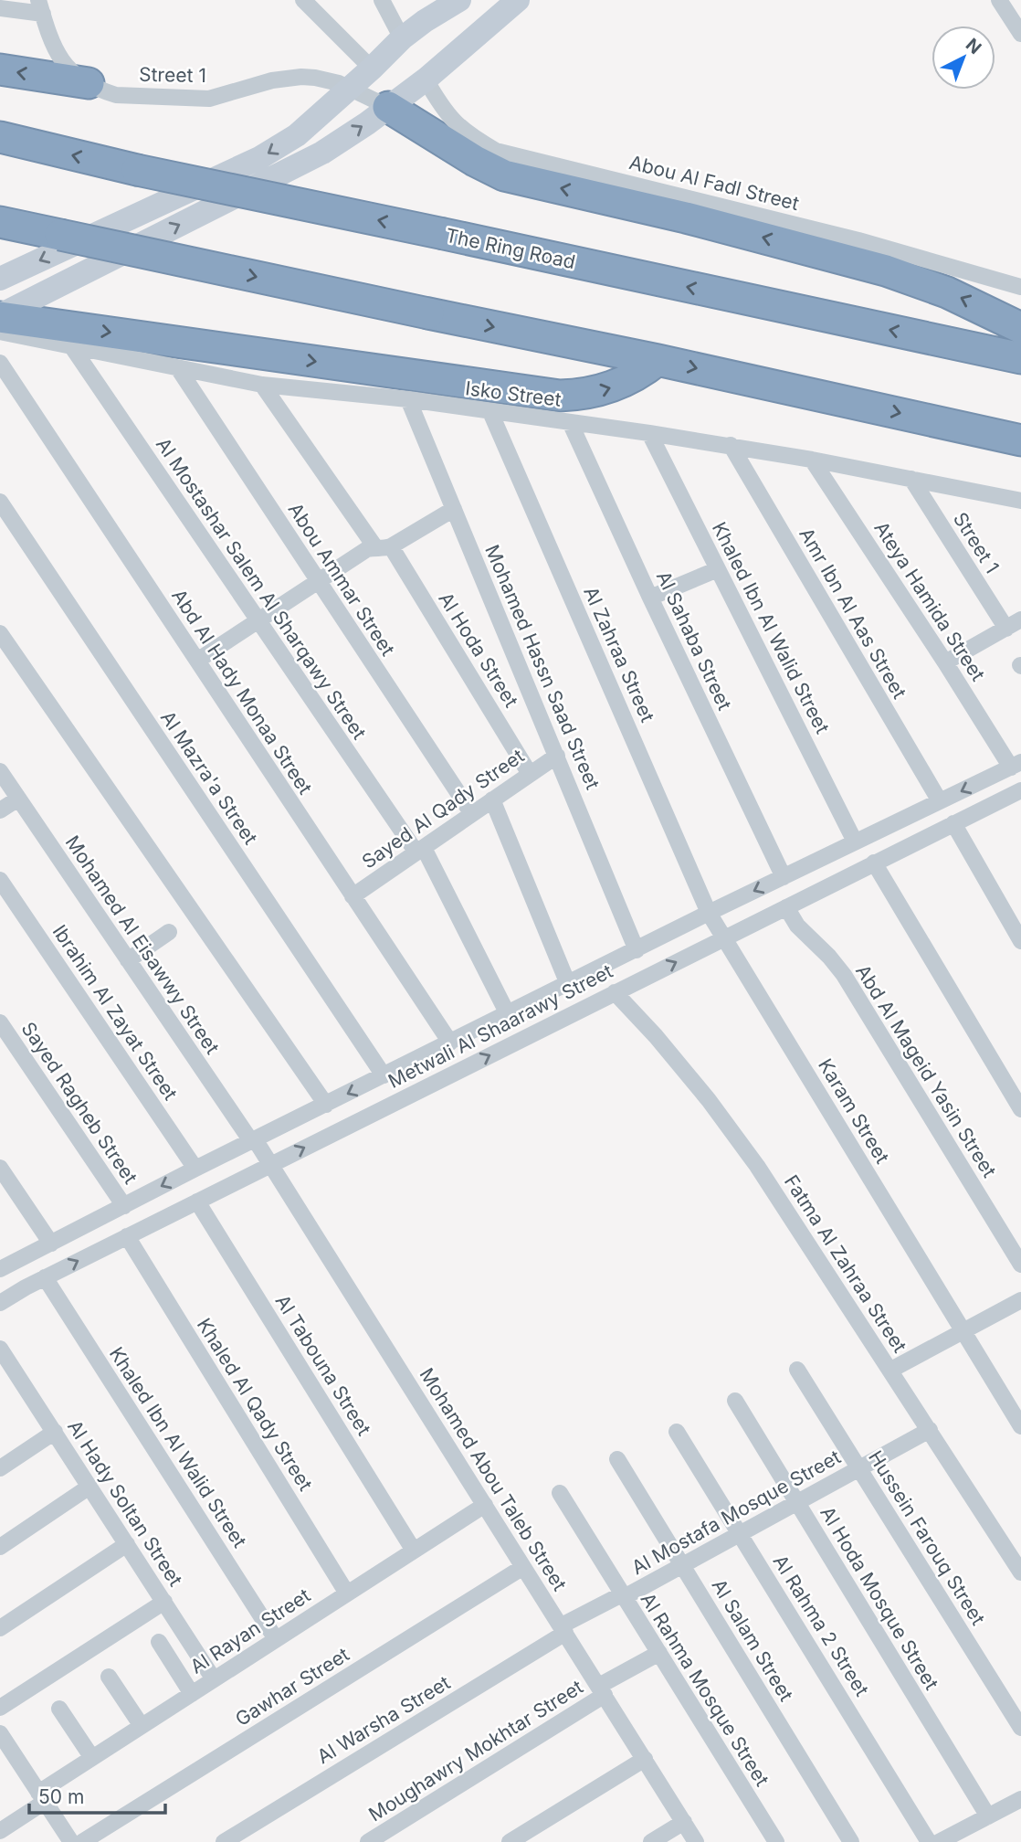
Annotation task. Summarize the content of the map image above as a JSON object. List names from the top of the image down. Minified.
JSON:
{"streets":{"highway":["The Ring Road"],"street":["Street 1","Abou Al Fadl Street","Isko Street","Abou Ammar Street","Al Mostashar Salem Al Sharqawy Street","Ateya Hamida Street","Amr Ibn Al Aas Street","Khaled Ibn Al Walid Street","Al Sahaba Street","Al Hoda Street","Al Zahraa Street","Mohamed Hassn Saad Street","Abd Al Hady Monaa Street","Al Mazra'a Street","Sayed Al Qady Street","Mohamed Al Eisawwy Street","Ibrahim Al Zayat Street","Metwali Al Shaarawy Street","Abd Al Mageid Yasin Street","Sayed Ragheb Street","Karam Street","Fatma Al Zahraa Street","Al Tabouna Street","Khaled Al Qady Street","Mohamed Abou Taleb Street","Al Hady Soltan Street","Al Mostafa Mosque Street","Hussein Farouq Street","Al Hoda Mosque Street","Al Rahma 2 Street","Al Rayan Street","Al Salam Street","Gawhar Street","Al Rahma Mosque Street","Al Warsha Street","Moughawry Mokhtar Street"]},"crossings":[["Street 1","Isko Street"],["Isko Street","Abou Ammar Street"],["Isko Street","Al Mostashar Salem Al Sharqawy Street"],["Isko Street","Ateya Hamida Street"],["Isko Street","Amr Ibn Al Aas Street"],["Isko Street","Khaled Ibn Al Walid Street"],["Isko Street","Al Sahaba Street"],["Isko Street","Al Hoda Street"],["Isko Street","Al Zahraa Street"],["Isko Street","Mohamed Hassn Saad Street"],["Abou Ammar Street","Sayed Al Qady Street"],["Al Mostashar Salem Al Sharqawy Street","Sayed Al Qady Street"],["Al Mostashar Salem Al Sharqawy Street","Metwali Al Shaarawy Street"],["Ateya Hamida Street","Metwali Al Shaarawy Street"],["Amr Ibn Al Aas Street","Metwali Al Shaarawy Street"],["Khaled Ibn Al Walid Street","Metwali Al Shaarawy Street"],["Khaled Ibn Al Walid Street","Al Rayan Street"],["Al Sahaba Street","Metwali Al Shaarawy Street"],["Al Hoda Street","Sayed Al Qady Street"],["Al Zahraa Street","Metwali Al Shaarawy Street"],["Al Zahraa Street","Karam Street"],["Mohamed Hassn Saad Street","Sayed Al Qady Street"],["Mohamed Hassn Saad Street","Metwali Al Shaarawy Street"],["Abd Al Hady Monaa Street","Sayed Al Qady Street"],["Abd Al Hady Monaa Street","Metwali Al Shaarawy Street"],["Al Mazra'a Street","Metwali Al Shaarawy Street"],["Mohamed Al Eisawwy Street","Metwali Al Shaarawy Street"],["Mohamed Al Eisawwy Street","Mohamed Abou Taleb Street"],["Ibrahim Al Zayat Street","Metwali Al Shaarawy Street"],["Metwali Al Shaarawy Street","Abd Al Mageid Yasin Street"],["Metwali Al Shaarawy Street","Sayed Ragheb Street"],["Metwali Al Shaarawy Street","Karam Street"],["Metwali Al Shaarawy Street","Fatma Al Zahraa Street"],["Metwali Al Shaarawy Street","Al Tabouna Street"],["Metwali Al Shaarawy Street","Khaled Al Qady Street"],["Metwali Al Shaarawy Street","Mohamed Abou Taleb Street"],["Fatma Al Zahraa Street","Al Mostafa Mosque Street"],["Al Tabouna Street","Al Rayan Street"],["Khaled Al Qady Street","Al Rayan Street"],["Mohamed Abou Taleb Street","Al Mostafa Mosque Street"],["Mohamed Abou Taleb Street","Al Rayan Street"],["Mohamed Abou Taleb Street","Gawhar Street"],["Mohamed Abou Taleb Street","Al Warsha Street"],["Mohamed Abou Taleb Street","Moughawry Mokhtar Street"],["Al Hady Soltan Street","Al Rayan Street"],["Al Mostafa Mosque Street","Hussein Farouq Street"],["Al Mostafa Mosque Street","Al Hoda Mosque Street"],["Al Mostafa Mosque Street","Al Rahma 2 Street"],["Al Mostafa Mosque Street","Al Salam Street"],["Al Mostafa Mosque Street","Al Rahma Mosque Street"],["Al Mostafa Mosque Street","Al Warsha Street"],["Al Rahma Mosque Street","Moughawry Mokhtar Street"]],"scale_bar":"50 m","north":"top right"}
